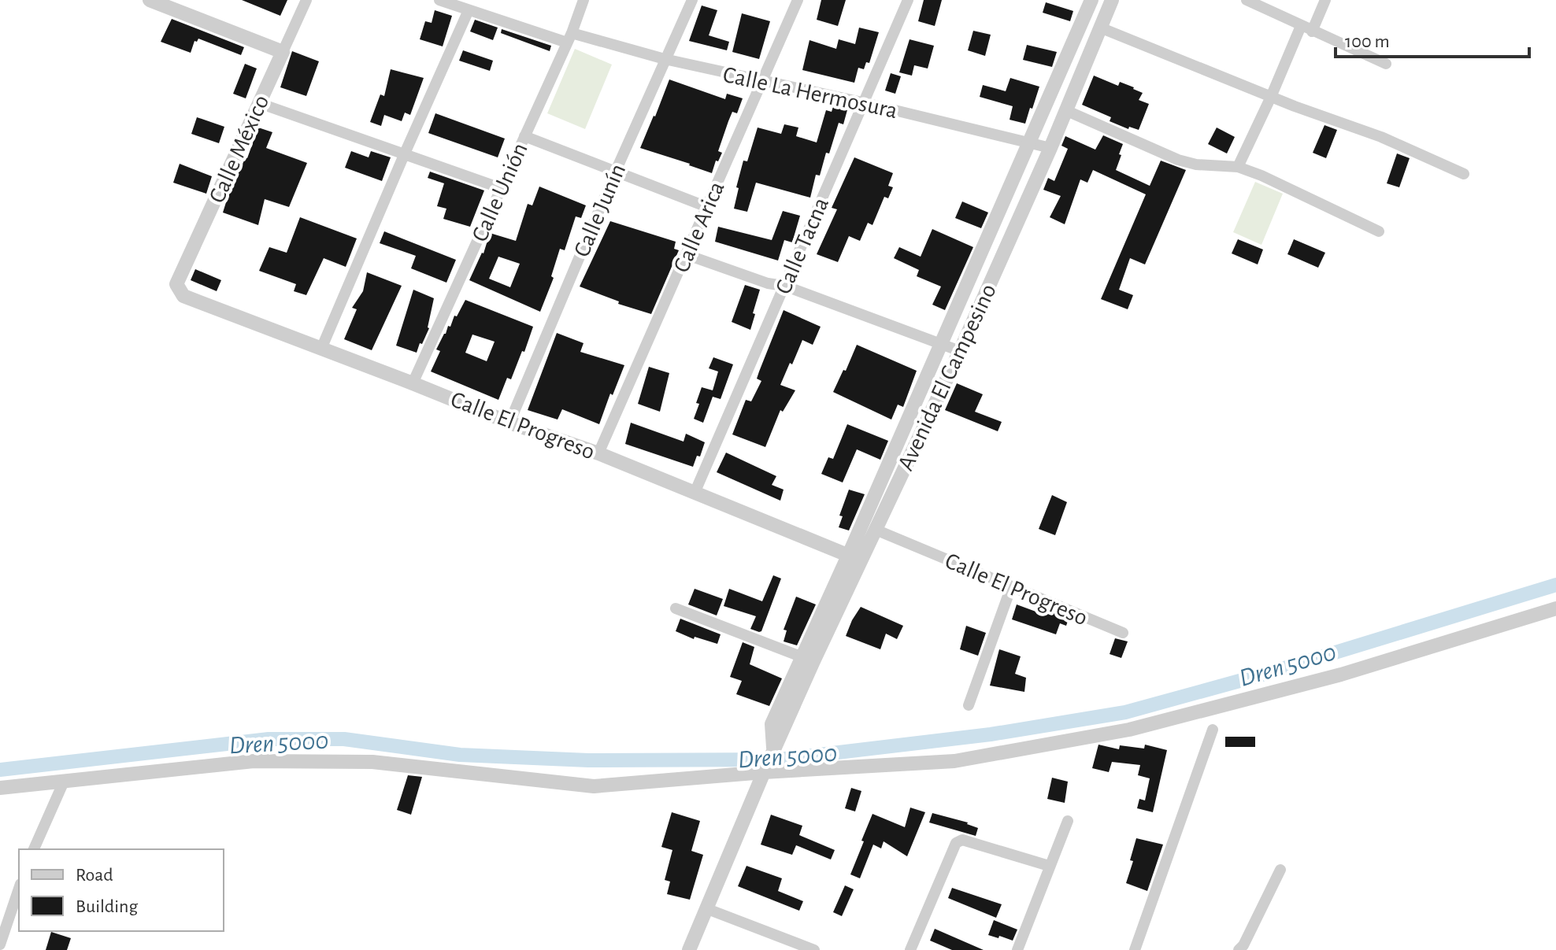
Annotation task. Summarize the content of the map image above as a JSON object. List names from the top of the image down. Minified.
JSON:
{"streets":{"street":["Calle La Hermosura","Calle México","Calle Unión","Calle Junín","Calle Arica","Calle Tacna","Avenida El Campesino","Calle El Progreso"]},"crossings":[["Calle La Hermosura","Calle Unión"],["Calle La Hermosura","Calle Junín"],["Calle La Hermosura","Calle Arica"],["Calle La Hermosura","Calle Tacna"],["Calle La Hermosura","Avenida El Campesino"],["Calle México","Calle El Progreso"],["Calle Unión","Calle El Progreso"],["Calle Junín","Calle El Progreso"],["Calle Arica","Calle El Progreso"],["Calle Tacna","Calle El Progreso"],["Avenida El Campesino","Calle El Progreso"]],"water":["Dren 5000"],"legend":["Road","Building"],"scale_bar":"100 m"}
